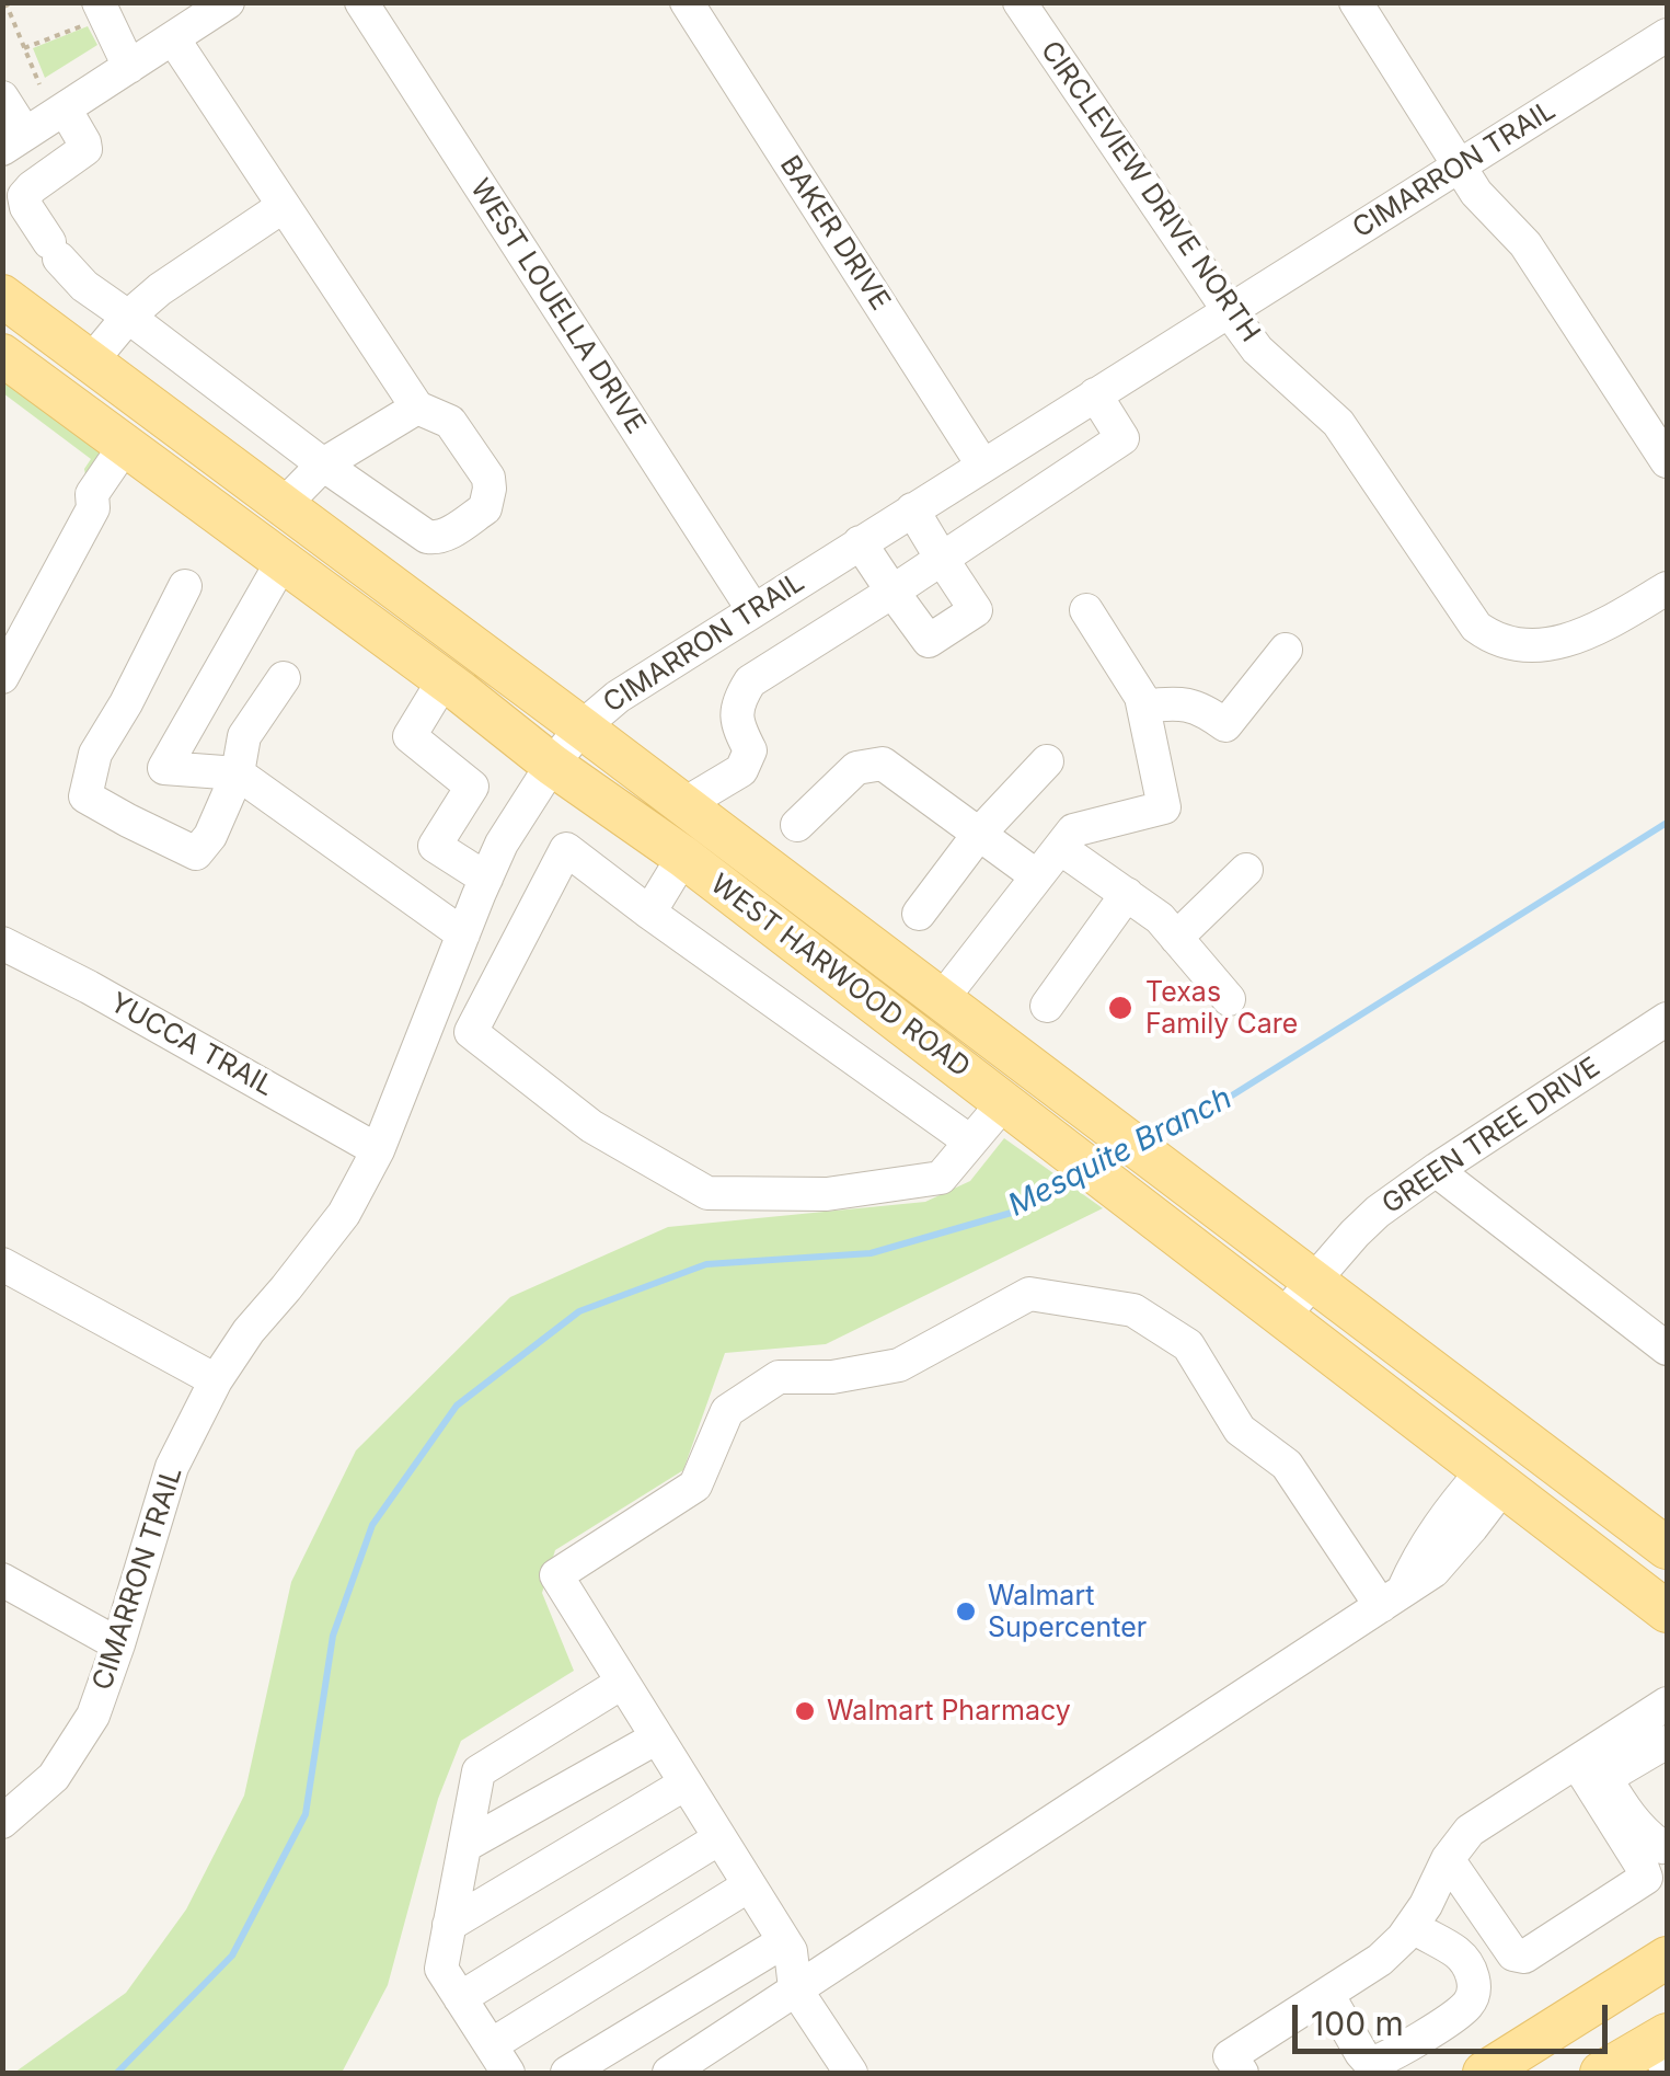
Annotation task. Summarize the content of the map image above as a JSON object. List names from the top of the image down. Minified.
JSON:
{"streets":{"main road":["WEST HARWOOD ROAD"],"street":["CIMARRON TRAIL","CIRCLEVIEW DRIVE NORTH","BAKER DRIVE","WEST LOUELLA DRIVE","YUCCA TRAIL","GREEN TREE DRIVE"]},"crossings":[["CIMARRON TRAIL","CIRCLEVIEW DRIVE NORTH"],["CIMARRON TRAIL","BAKER DRIVE"],["CIMARRON TRAIL","WEST LOUELLA DRIVE"],["CIMARRON TRAIL","WEST HARWOOD ROAD"],["CIMARRON TRAIL","YUCCA TRAIL"],["WEST HARWOOD ROAD","GREEN TREE DRIVE"]],"water":["Mesquite Branch"],"places":["Texas Family Care","Walmart Supercenter","Walmart Pharmacy"],"scale_bar":"100 m"}
